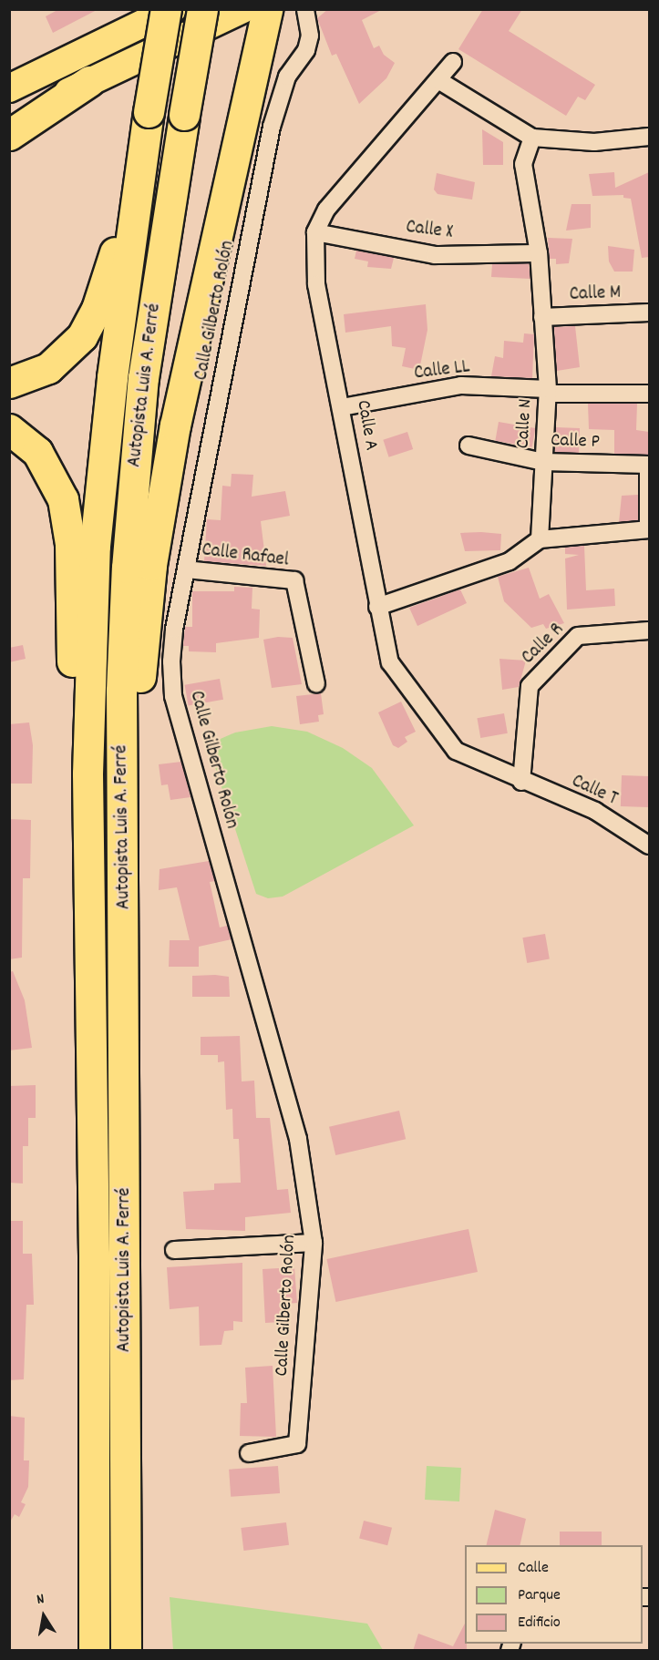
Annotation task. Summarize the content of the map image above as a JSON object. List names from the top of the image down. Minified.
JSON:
{"streets":{"highway":["Autopista Luis A. Ferré"],"street":["Calle X","Calle M","Calle Gilberto Rolón","Calle LL","Calle N","Calle A","Calle P","Calle Rafael","Calle R","Calle T"]},"crossings":[["Calle X","Calle N"],["Calle X","Calle A"],["Calle M","Calle N"],["Calle Gilberto Rolón","Calle Rafael"],["Calle LL","Calle N"],["Calle LL","Calle A"],["Calle N","Calle P"],["Calle A","Calle R"],["Calle A","Calle T"],["Calle R","Calle T"]],"legend":["Calle","Parque","Edificio"],"north":"top"}
